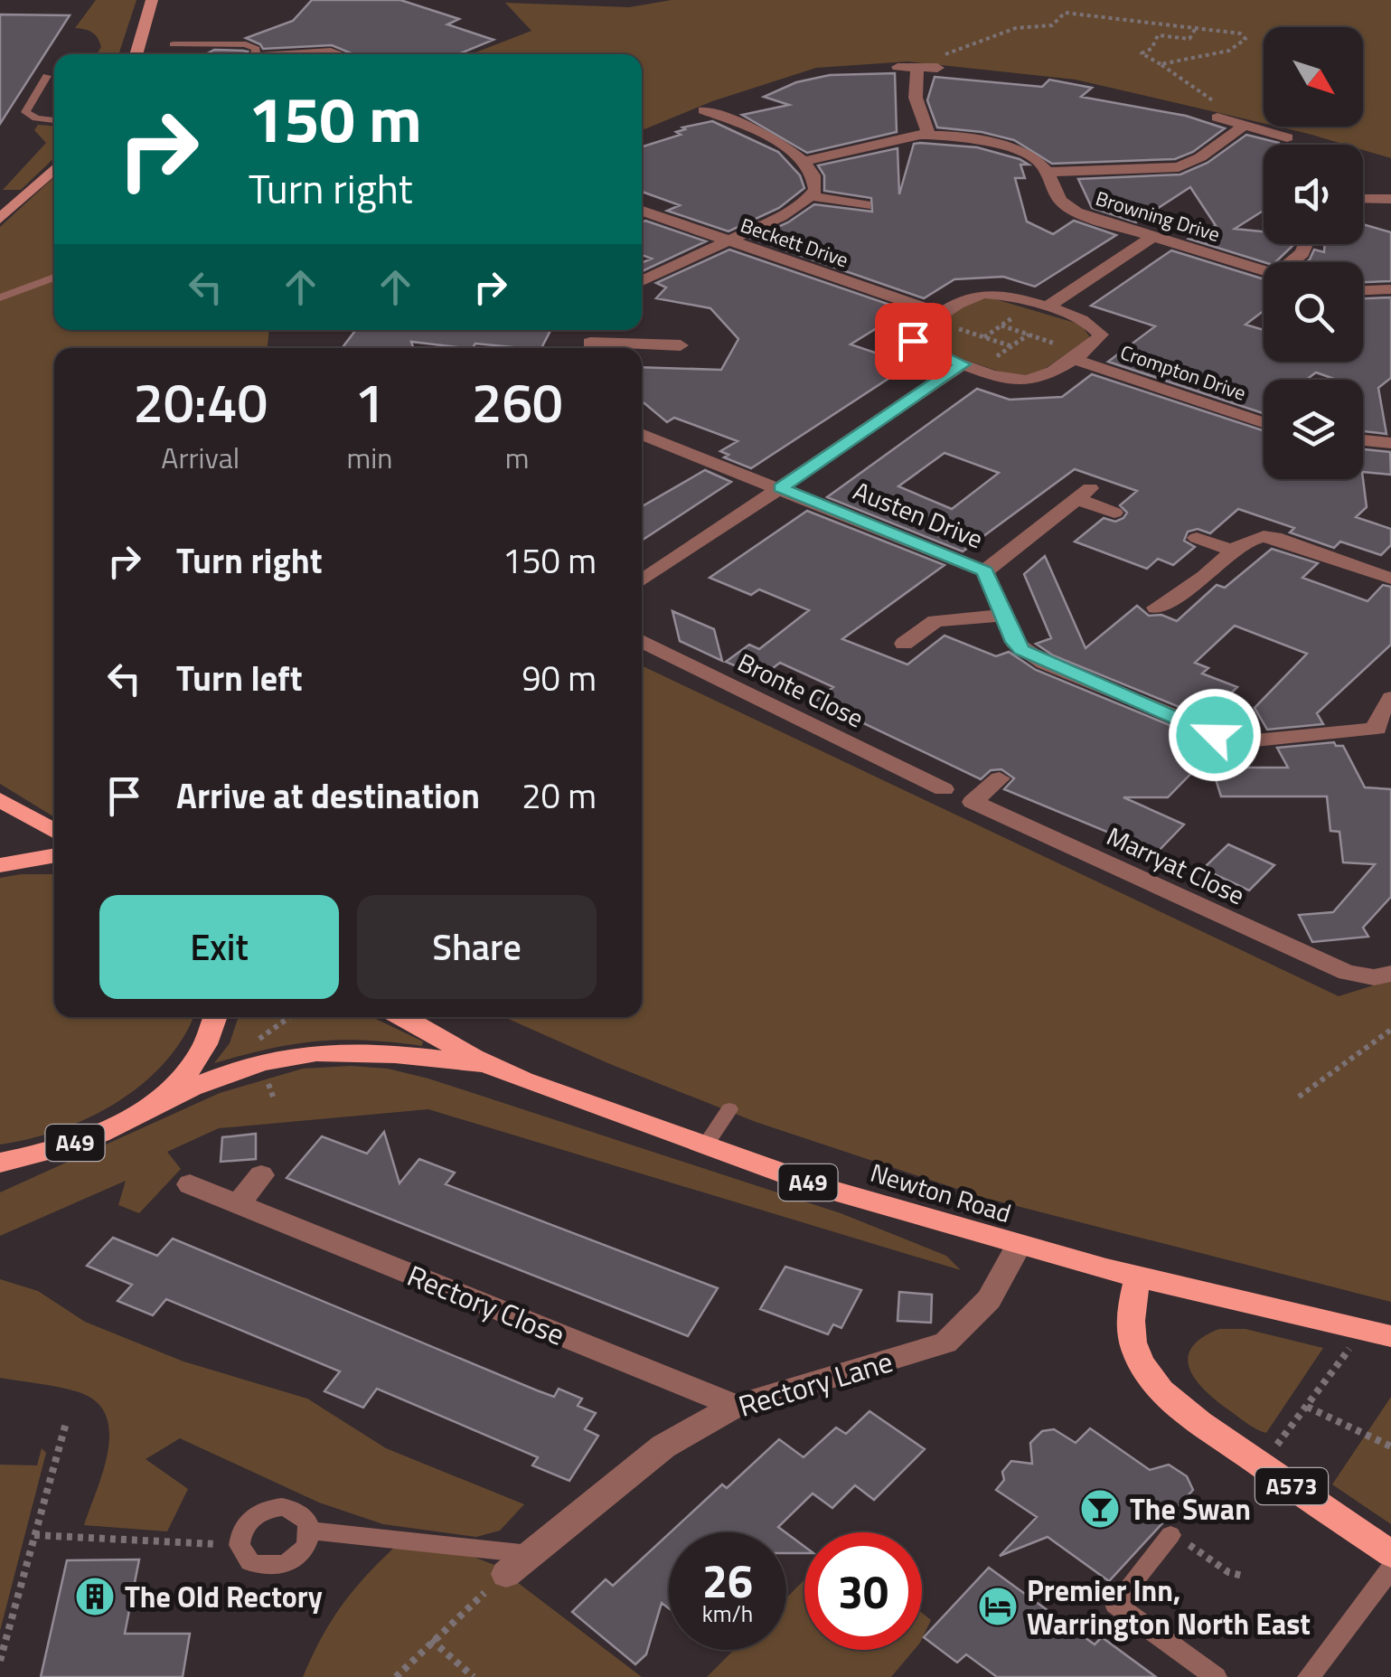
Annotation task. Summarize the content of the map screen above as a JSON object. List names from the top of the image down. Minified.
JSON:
{"streets":{"main road":["A49","Newton Road","A573"],"street":["Browning Drive","Beckett Drive","Crompton Drive","Austen Drive","Bronte Close","Marryat Close","Rectory Close","Rectory Lane"]},"crossings":[["A49","Newton Road"],["Newton Road","Rectory Lane"],["Newton Road","A573"],["Rectory Close","Rectory Lane"]],"places":{"bar":["The Swan"],"building":["The Old Rectory"],"hotel":["Premier Inn, Warrington North East"]},"north":"bottom right","page":{"turn":["150 m","Turn right"],"eta":["20:40","Arrival","1","min","260","m"],"list":[{"name":"Turn right","value":"150 m"},{"name":"Turn left","value":"90 m"},{"name":"Arrive at destination","value":"20 m"}],"buttons":["Exit","Share"],"speed":"26 km/h","limit":"30"}}
